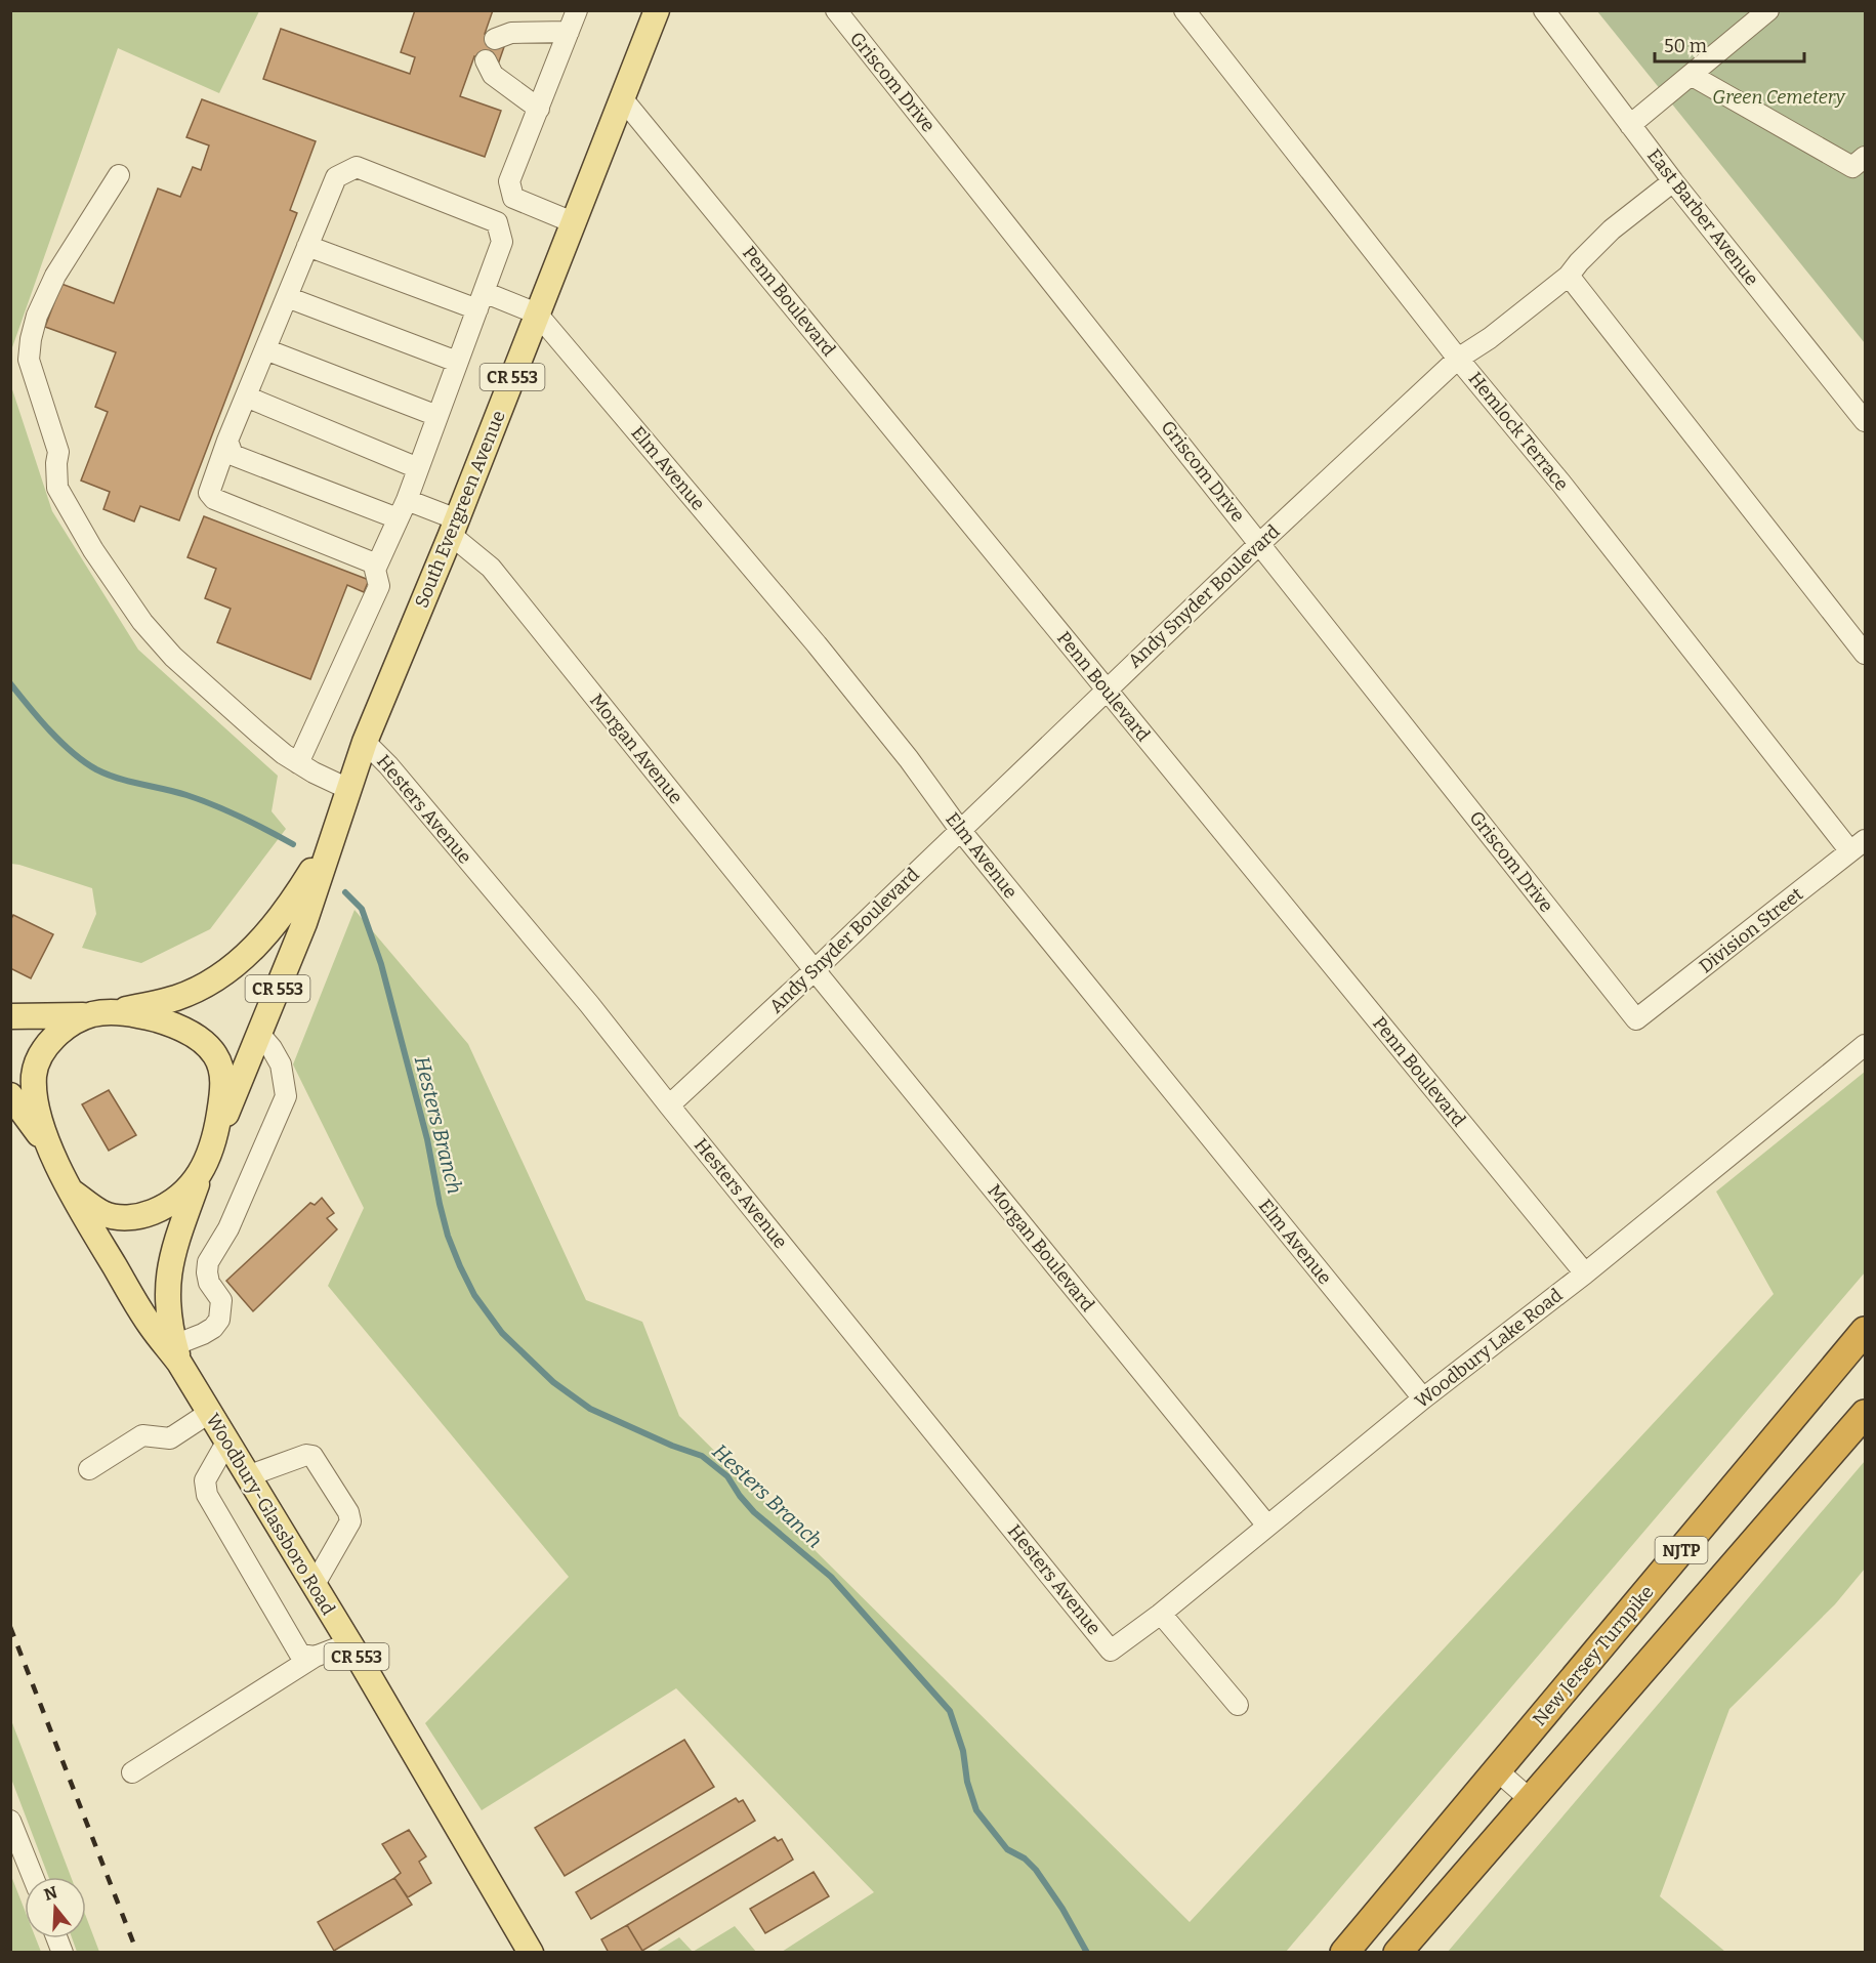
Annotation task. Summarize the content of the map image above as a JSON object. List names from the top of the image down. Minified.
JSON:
{"streets":{"highway":["NJTP","New Jersey Turnpike"],"main road":["CR 553","South Evergreen Avenue","Woodbury-Glassboro Road"],"street":["Griscom Drive","East Barber Avenue","Penn Boulevard","Hemlock Terrace","Elm Avenue","Andy Snyder Boulevard","Morgan Avenue","Hesters Avenue","Division Street","Morgan Boulevard","Woodbury Lake Road"]},"crossings":[["Griscom Drive","Andy Snyder Boulevard"],["Griscom Drive","Division Street"],["East Barber Avenue","Andy Snyder Boulevard"],["Penn Boulevard","South Evergreen Avenue"],["Penn Boulevard","Andy Snyder Boulevard"],["Penn Boulevard","Woodbury Lake Road"],["Hemlock Terrace","Andy Snyder Boulevard"],["Hemlock Terrace","Division Street"],["Elm Avenue","South Evergreen Avenue"],["Elm Avenue","Andy Snyder Boulevard"],["Elm Avenue","Woodbury Lake Road"],["South Evergreen Avenue","Morgan Avenue"],["South Evergreen Avenue","Hesters Avenue"],["South Evergreen Avenue","Woodbury-Glassboro Road"],["Andy Snyder Boulevard","Morgan Avenue"],["Andy Snyder Boulevard","Hesters Avenue"],["Andy Snyder Boulevard","Morgan Boulevard"],["Morgan Avenue","Morgan Boulevard"],["Hesters Avenue","Woodbury Lake Road"],["Morgan Boulevard","Woodbury Lake Road"]],"water":["Hesters Branch"],"parks":["Green Cemetery"],"scale_bar":"50 m","north":"top"}
